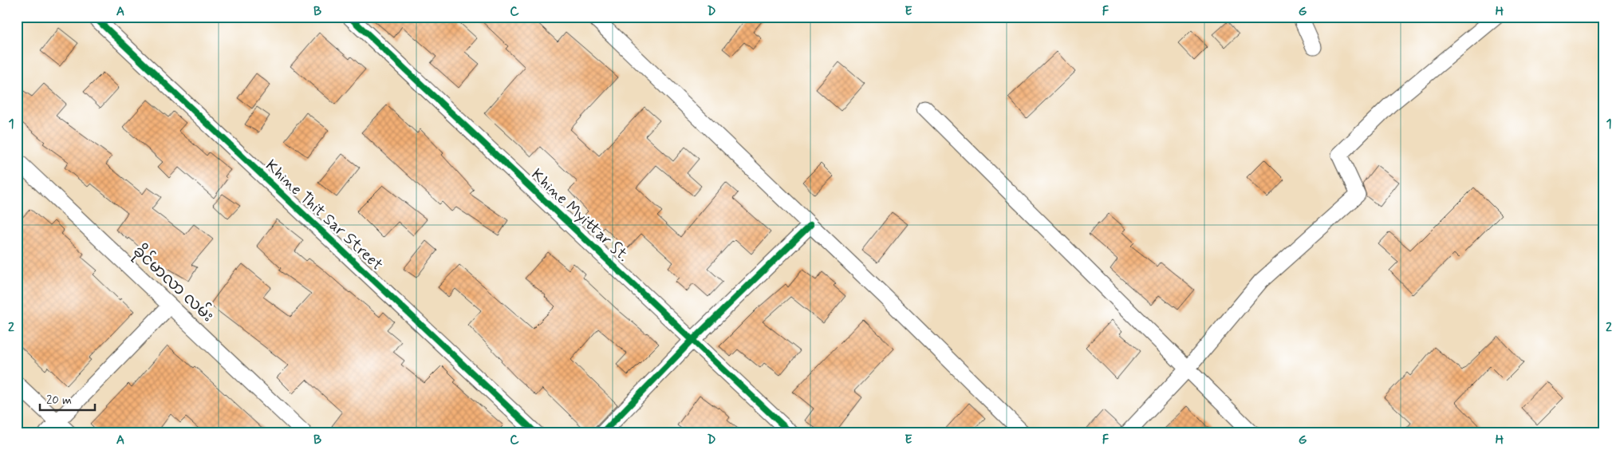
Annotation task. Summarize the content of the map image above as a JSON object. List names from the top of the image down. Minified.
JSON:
{"streets":{"street":["Khine Thit Sar Street","Khine Myittar St.","ခိုင်မာလာ လမ်း"]},"scale_bar":"20 m","grid":{"columns":["A","B","C","D","E","F","G","H"],"rows":["1","2"]}}
